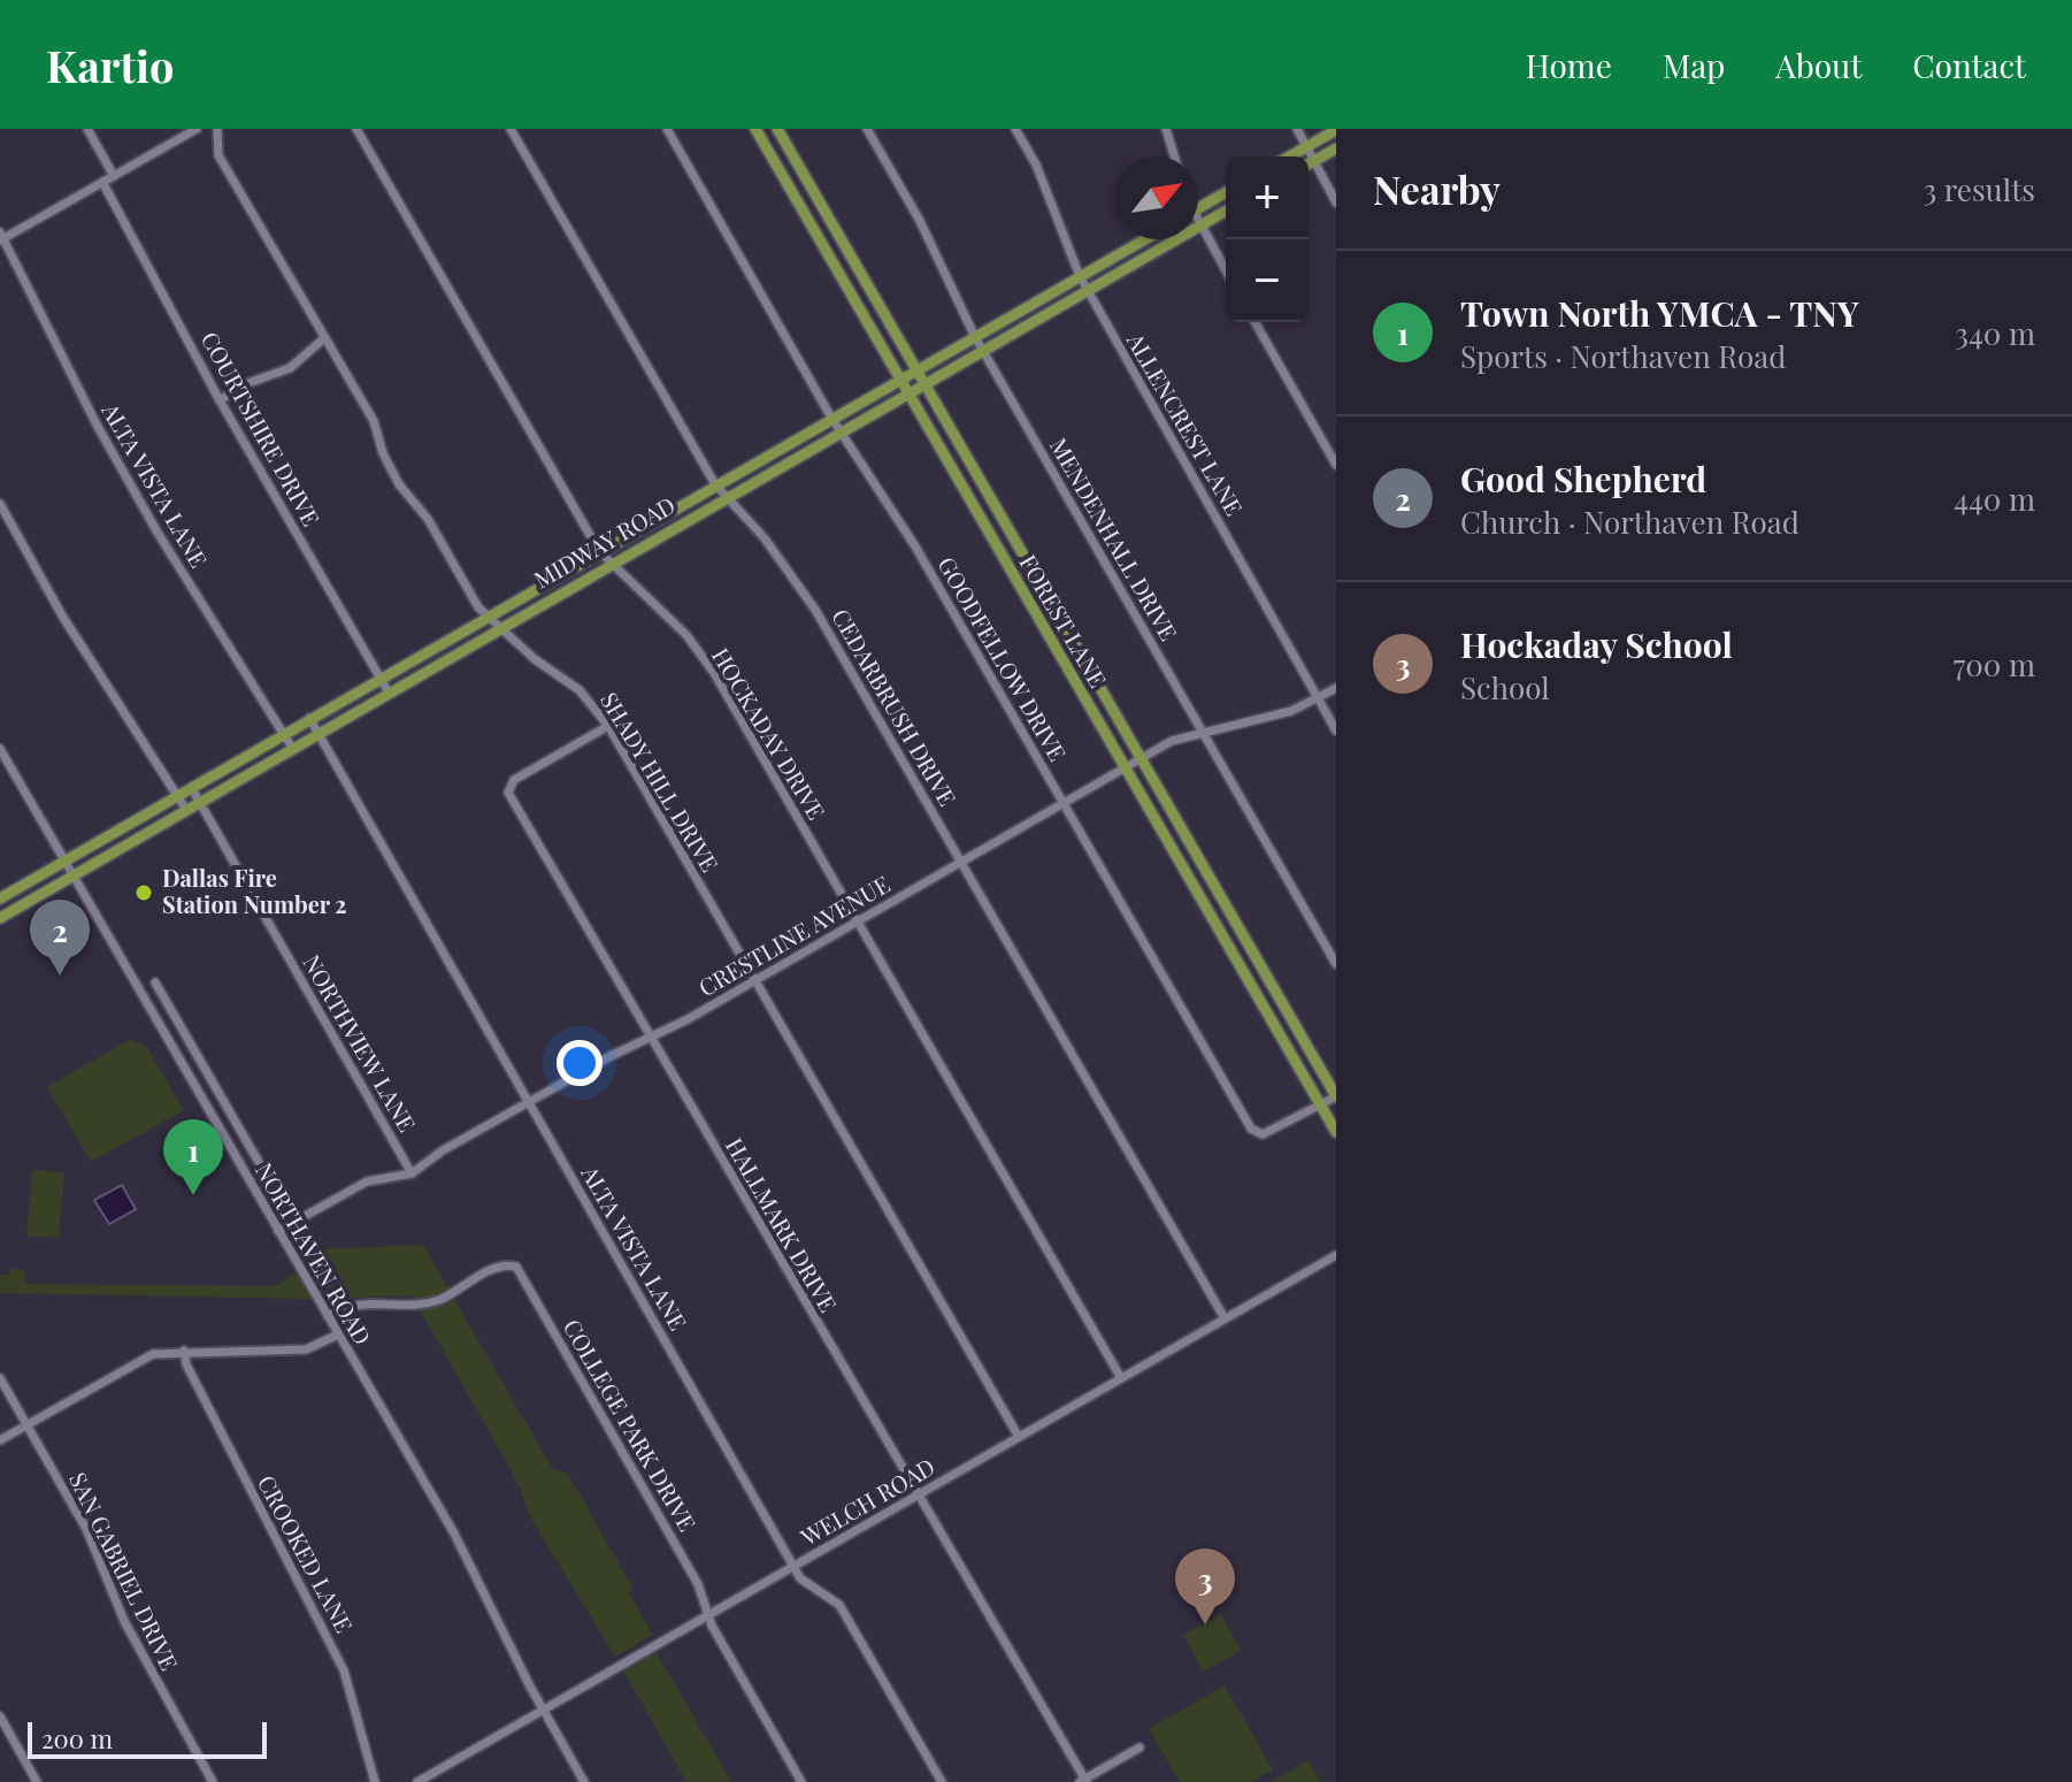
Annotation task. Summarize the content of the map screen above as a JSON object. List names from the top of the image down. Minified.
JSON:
{"streets":{"main road":["MIDWAY ROAD","FOREST LANE"],"street":["ALLENCREST LANE","COURTSHIRE DRIVE","ALTA VISTA LANE","MENDENHALL DRIVE","GOODFELLOW DRIVE","CEDARBRUSH DRIVE","HOCKADAY DRIVE","SHADY HILL DRIVE","CRESTLINE AVENUE","NORTHVIEW LANE","HALLMARK DRIVE","NORTHAVEN ROAD","COLLEGE PARK DRIVE","WELCH ROAD","CROOKED LANE","SAN GABRIEL DRIVE"]},"crossings":[["ALLENCREST LANE","MIDWAY ROAD"],["ALLENCREST LANE","CRESTLINE AVENUE"],["COURTSHIRE DRIVE","MIDWAY ROAD"],["ALTA VISTA LANE","MIDWAY ROAD"],["ALTA VISTA LANE","CRESTLINE AVENUE"],["ALTA VISTA LANE","WELCH ROAD"],["MENDENHALL DRIVE","MIDWAY ROAD"],["MENDENHALL DRIVE","CRESTLINE AVENUE"],["MIDWAY ROAD","FOREST LANE"],["MIDWAY ROAD","GOODFELLOW DRIVE"],["MIDWAY ROAD","CEDARBRUSH DRIVE"],["MIDWAY ROAD","HOCKADAY DRIVE"],["MIDWAY ROAD","SHADY HILL DRIVE"],["MIDWAY ROAD","NORTHVIEW LANE"],["MIDWAY ROAD","NORTHAVEN ROAD"],["FOREST LANE","GOODFELLOW DRIVE"],["FOREST LANE","CRESTLINE AVENUE"],["GOODFELLOW DRIVE","CRESTLINE AVENUE"],["CEDARBRUSH DRIVE","CRESTLINE AVENUE"],["CEDARBRUSH DRIVE","WELCH ROAD"],["HOCKADAY DRIVE","CRESTLINE AVENUE"],["HOCKADAY DRIVE","WELCH ROAD"],["SHADY HILL DRIVE","CRESTLINE AVENUE"],["SHADY HILL DRIVE","HALLMARK DRIVE"],["SHADY HILL DRIVE","WELCH ROAD"],["CRESTLINE AVENUE","NORTHVIEW LANE"],["CRESTLINE AVENUE","HALLMARK DRIVE"],["CRESTLINE AVENUE","NORTHAVEN ROAD"],["HALLMARK DRIVE","WELCH ROAD"],["NORTHAVEN ROAD","COLLEGE PARK DRIVE"],["NORTHAVEN ROAD","WELCH ROAD"],["COLLEGE PARK DRIVE","WELCH ROAD"]],"places":["Dallas Fire Station Number 2"],"scale_bar":"200 m","north":"top right","page":{"header":"Kartio","nav":["Home","Map","About","Contact"],"heading":["Nearby","3 results"],"map_buttons":["+","−"],"list":[{"mark":"1","name":"Town North YMCA - TNY","note":"Sports · Northaven Road","value":"340 m"},{"mark":"2","name":"Good Shepherd","note":"Church · Northaven Road","value":"440 m"},{"mark":"3","name":"Hockaday School","note":"School","value":"700 m"}],"pins":["2","1","3"],"scale":"200 m"}}
